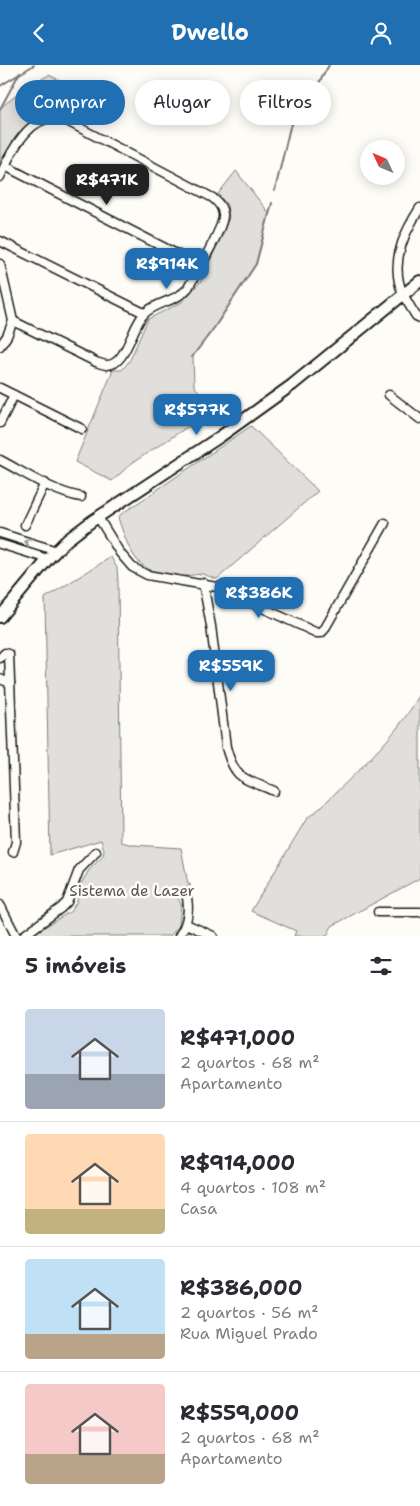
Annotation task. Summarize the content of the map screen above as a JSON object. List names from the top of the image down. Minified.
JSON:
{"parks":["Sistema de Lazer"],"north":"top left","page":{"header":"Dwello","chip":["Comprar","Alugar","Filtros"],"price":["R$471K","R$914K","R$577K","R$386K","R$559K"],"heading":"5 imóveis","list":[{"name":"R$471,000","note":"2 quartos · 68 m² · Apartamento"},{"name":"R$914,000","note":"4 quartos · 108 m² · Casa"},{"name":"R$386,000","note":"2 quartos · 56 m² · Rua Miguel Prado"},{"name":"R$559,000","note":"2 quartos · 68 m² · Apartamento"}]}}
